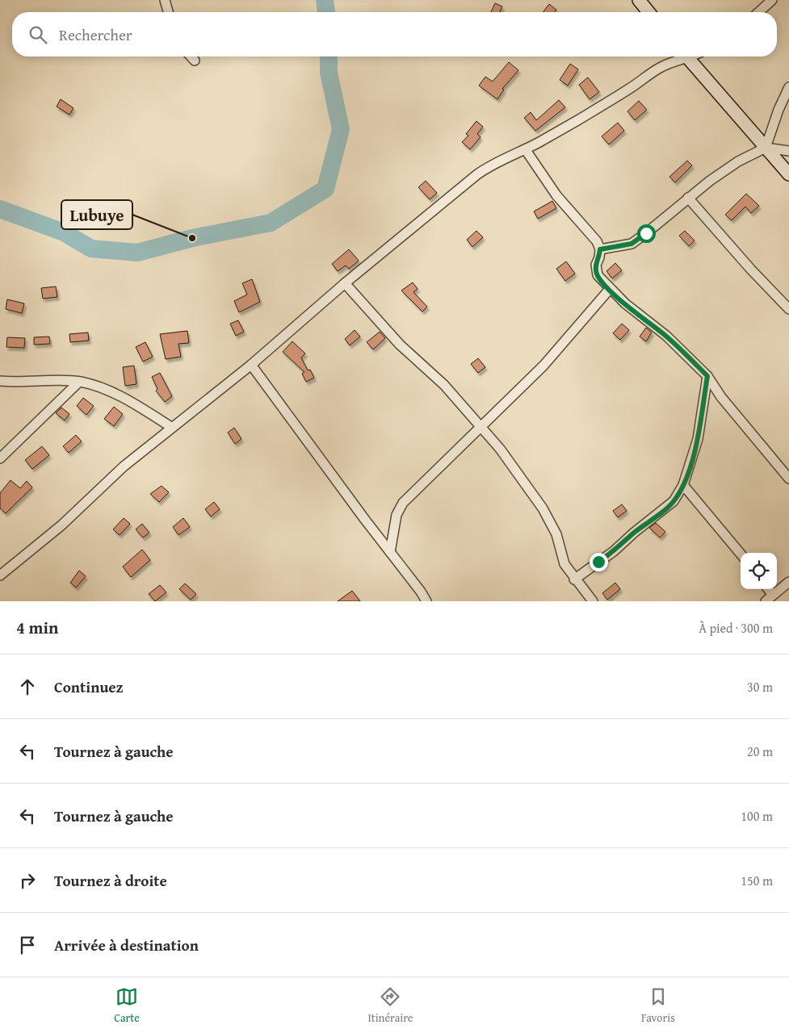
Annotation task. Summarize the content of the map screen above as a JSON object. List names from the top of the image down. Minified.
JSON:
{"places":["Lubuye"],"page":{"search":"Rechercher","heading":["4 min","À pied · 300 m"],"list":[["Continuez","30 m"],["Tournez à gauche","20 m"],["Tournez à gauche","100 m"],["Tournez à droite","150 m"],"Arrivée à destination"],"nav":["Carte","Itinéraire","Favoris"]}}
